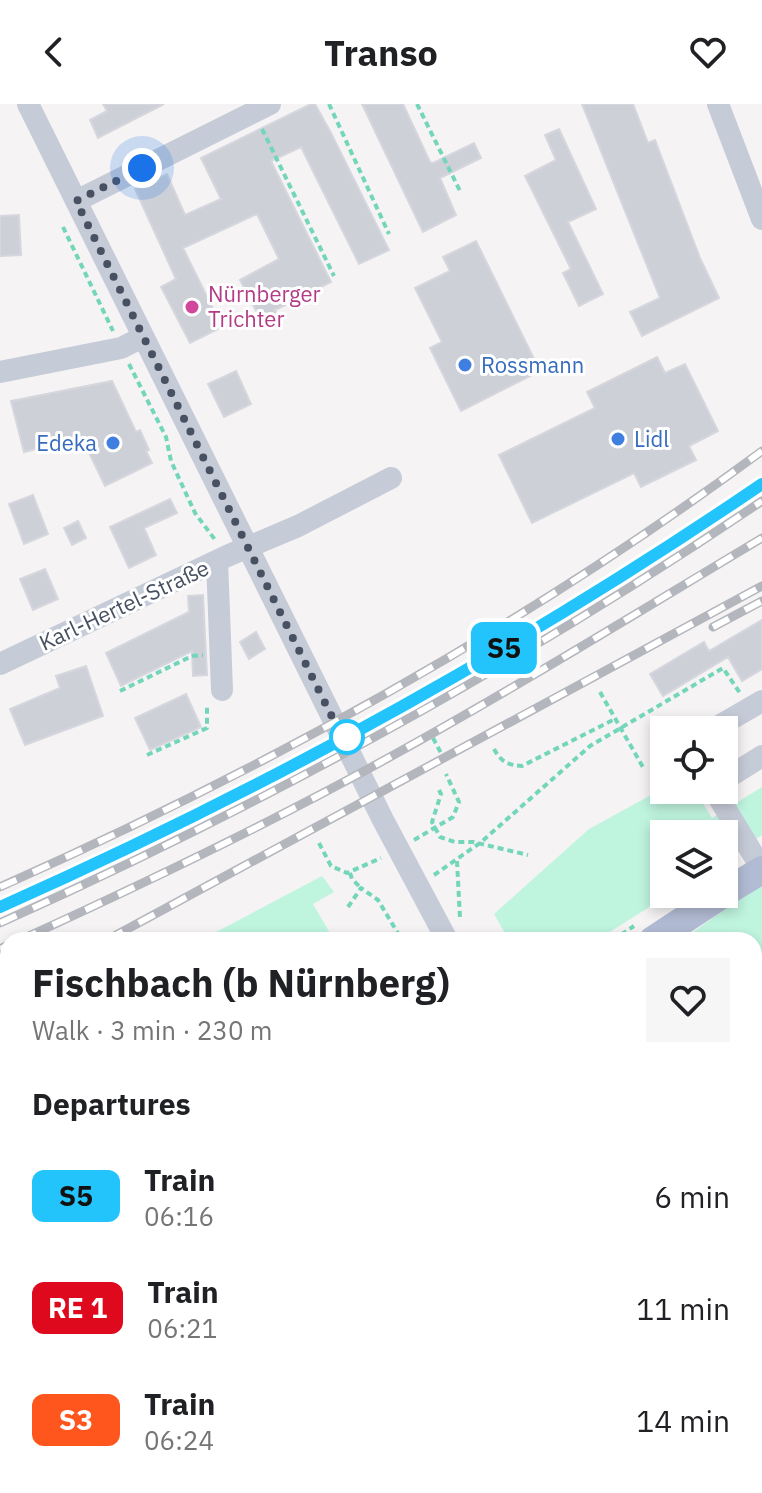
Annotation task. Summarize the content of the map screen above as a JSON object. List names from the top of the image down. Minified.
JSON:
{"streets":{"street":["Karl-Hertel-Straße"]},"places":["Nürnberger Trichter","Rossmann","Lidl","Edeka"],"page":{"header":"Transo","on_map":"S5","heading":[["Fischbach (b Nürnberg)","Walk · 3 min · 230 m"],"Departures"],"list":[{"mark":"S5","name":"Train","note":"06:16","value":"6 min"},{"mark":"RE 1","name":"Train","note":"06:21","value":"11 min"},{"mark":"S3","name":"Train","note":"06:24","value":"14 min"}]}}
